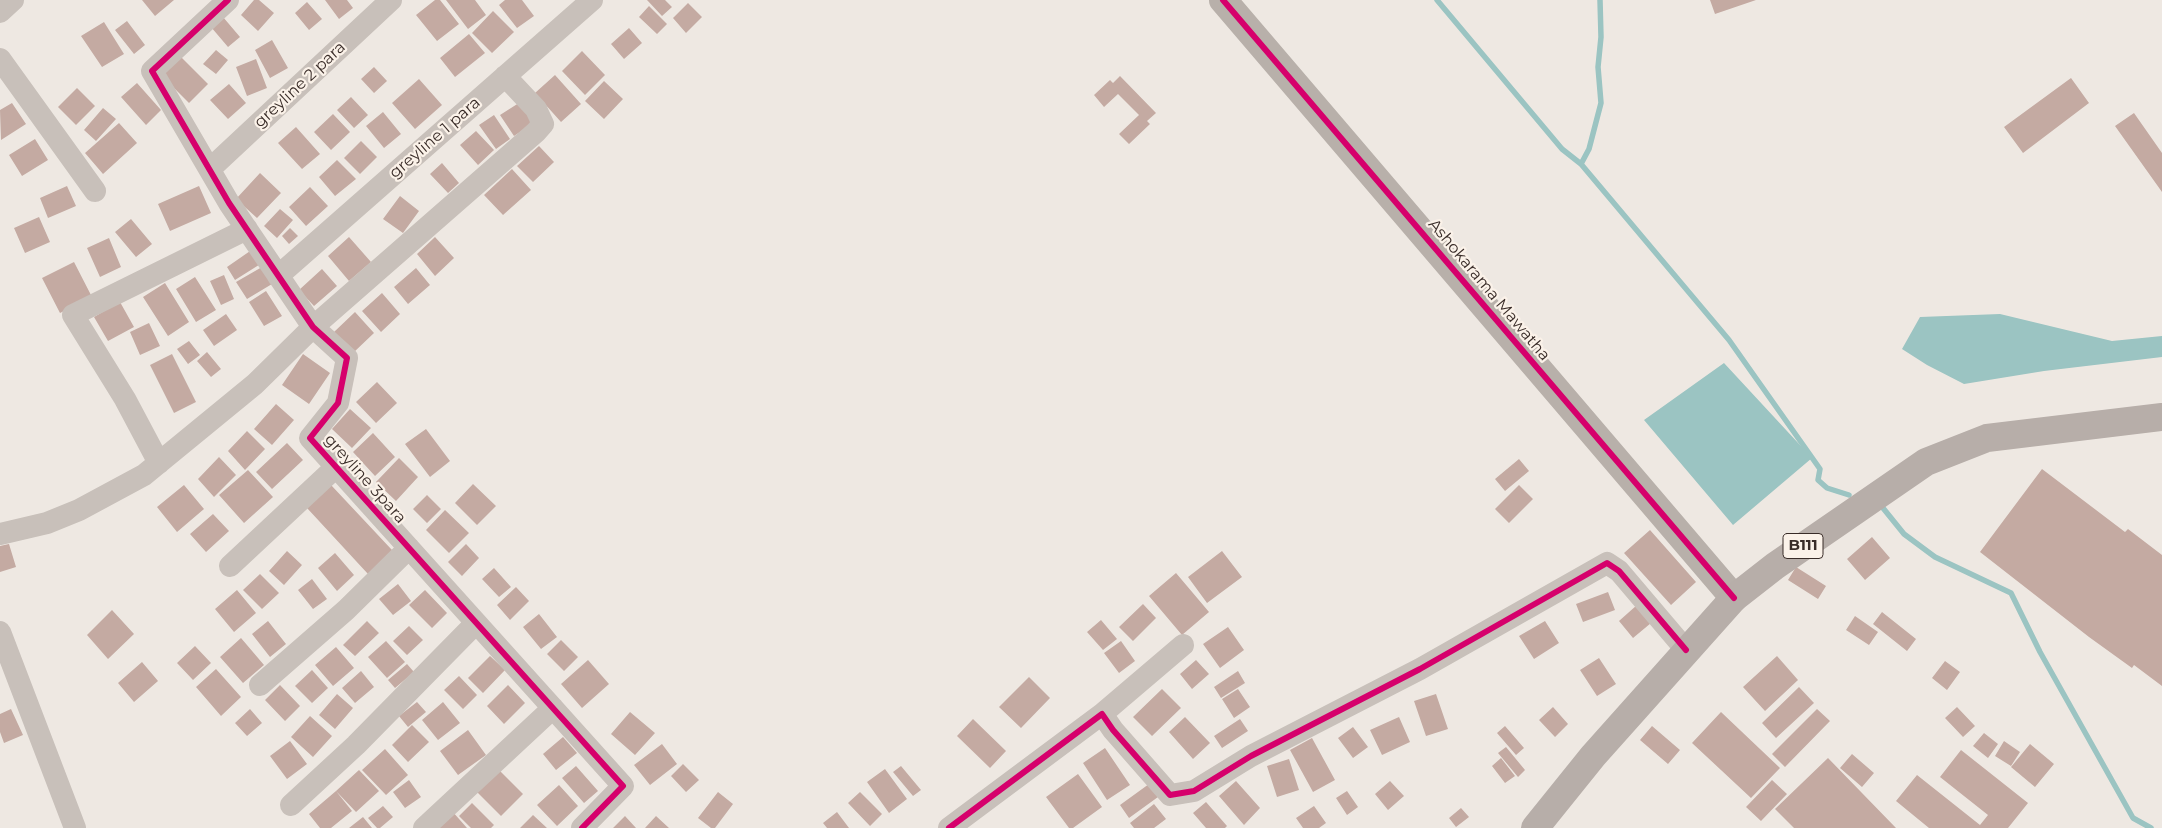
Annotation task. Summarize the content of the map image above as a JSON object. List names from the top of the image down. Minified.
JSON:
{"streets":{"main road":["B111"],"street":["greyline 2 para","greyline 1 para","Ashokarama Mawatha","greyline 3para"]},"crossings":[["greyline 2 para","greyline 3para"],["greyline 1 para","greyline 3para"],["Ashokarama Mawatha","B111"]]}
